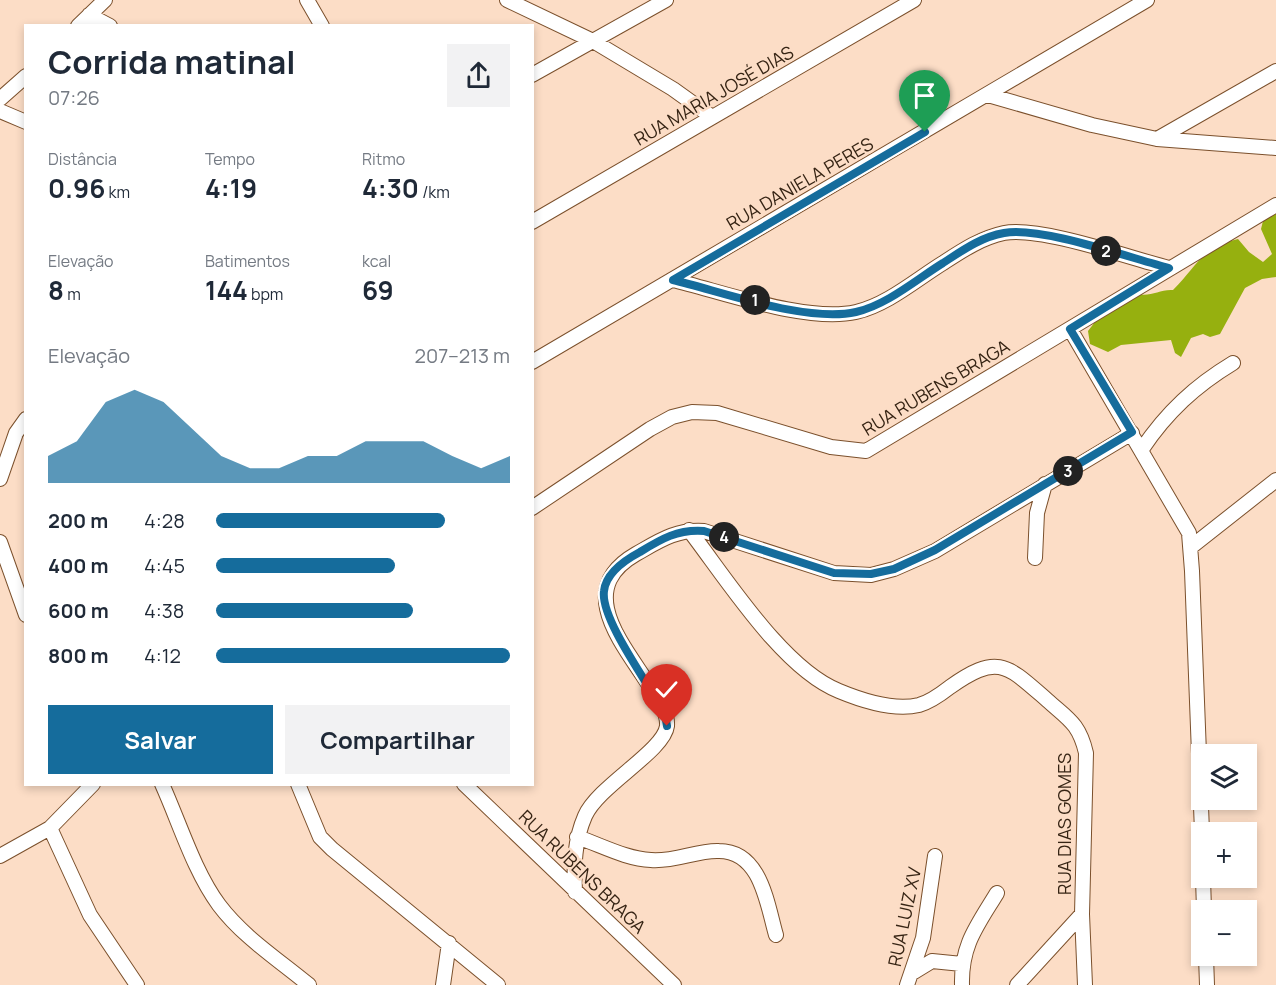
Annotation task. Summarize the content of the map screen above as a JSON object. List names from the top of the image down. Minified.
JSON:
{"streets":{"street":["RUA MARIA JOSÉ DIAS","RUA DANIELA PERES","RUA RUBENS BRAGA","RUA DIAS GOMES","RUA LUIZ XV"]},"page":{"heading":["Corrida matinal","07:26"],"stats":[["Distância","0.96 km"],["Tempo","4:19"],["Ritmo","4:30 /km"],["Elevação","8 m"],["Batimentos","144 bpm"],["kcal","69"]],"pins":["2","1","3","4"],"chart":["Elevação","207–213 m"],"list":[{"name":"200 m","note":"4:28"},{"name":"400 m","note":"4:45"},{"name":"600 m","note":"4:38"},{"name":"800 m","note":"4:12"}],"buttons":["Salvar","Compartilhar"],"map_buttons":["+","−"]}}
